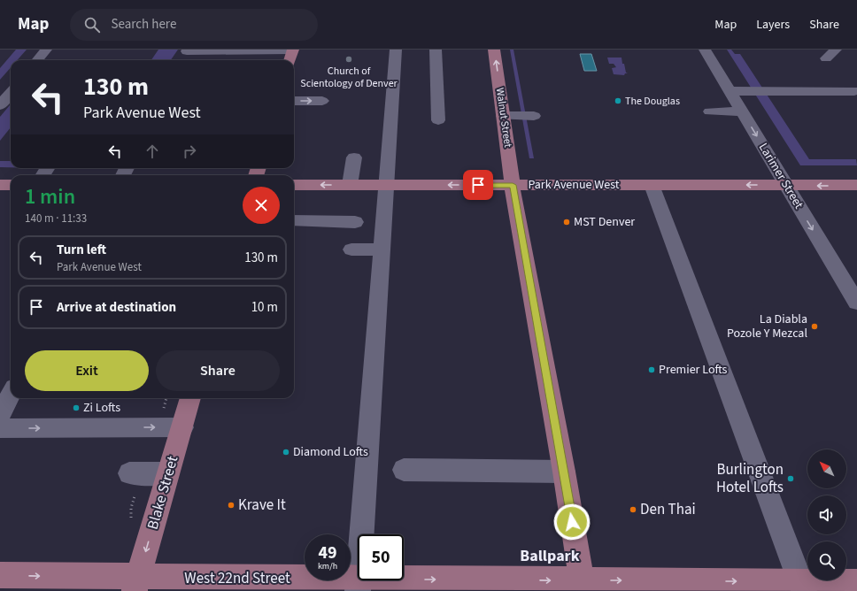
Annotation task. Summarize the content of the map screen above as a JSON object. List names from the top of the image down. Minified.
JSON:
{"streets":{"main road":["Walnut Street","Park Avenue West","Blake Street","West 22nd Street"],"street":["Larimer Street"]},"crossings":[["Walnut Street","Park Avenue West"],["Walnut Street","West 22nd Street"],["Larimer Street","Park Avenue West"],["Blake Street","West 22nd Street"]],"one_way":["Park Avenue West","Blake Street","West 22nd Street"],"districts":["Ballpark"],"places":["Church of Scientology of Denver","The Douglas","MST Denver","La Diabla Pozole Y Mezcal","Premier Lofts","Zi Lofts","Diamond Lofts","Burlington Hotel Lofts","Krave It","Den Thai"],"north":"top left","page":{"header":"Map","search":"Search here","nav":["Map","Layers","Share"],"turn":["130 m","Park Avenue West"],"heading":["1 min","140 m · 11:33"],"list":[{"name":"Turn left","note":"Park Avenue West","value":"130 m"},{"name":"Arrive at destination","value":"10 m"}],"buttons":["Exit","Share"],"speed":"49 km/h","limit":"50"}}
